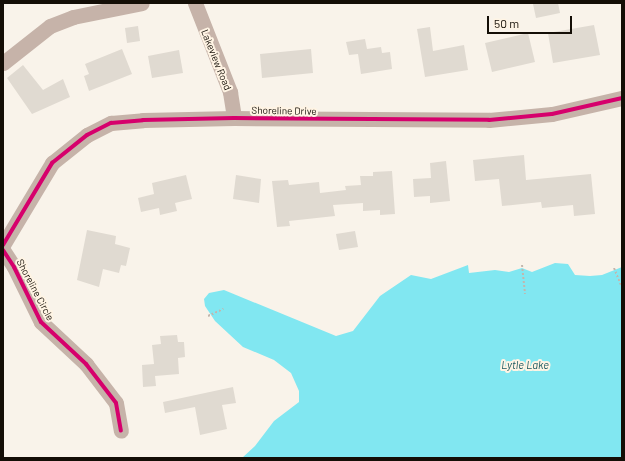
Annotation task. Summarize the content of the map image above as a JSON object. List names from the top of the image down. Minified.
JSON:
{"streets":{"street":["Lakeview Road","Shoreline Drive","Shoreline Circle"]},"crossings":[["Lakeview Road","Shoreline Drive"]],"water":["Lytle Lake"],"scale_bar":"50 m"}
